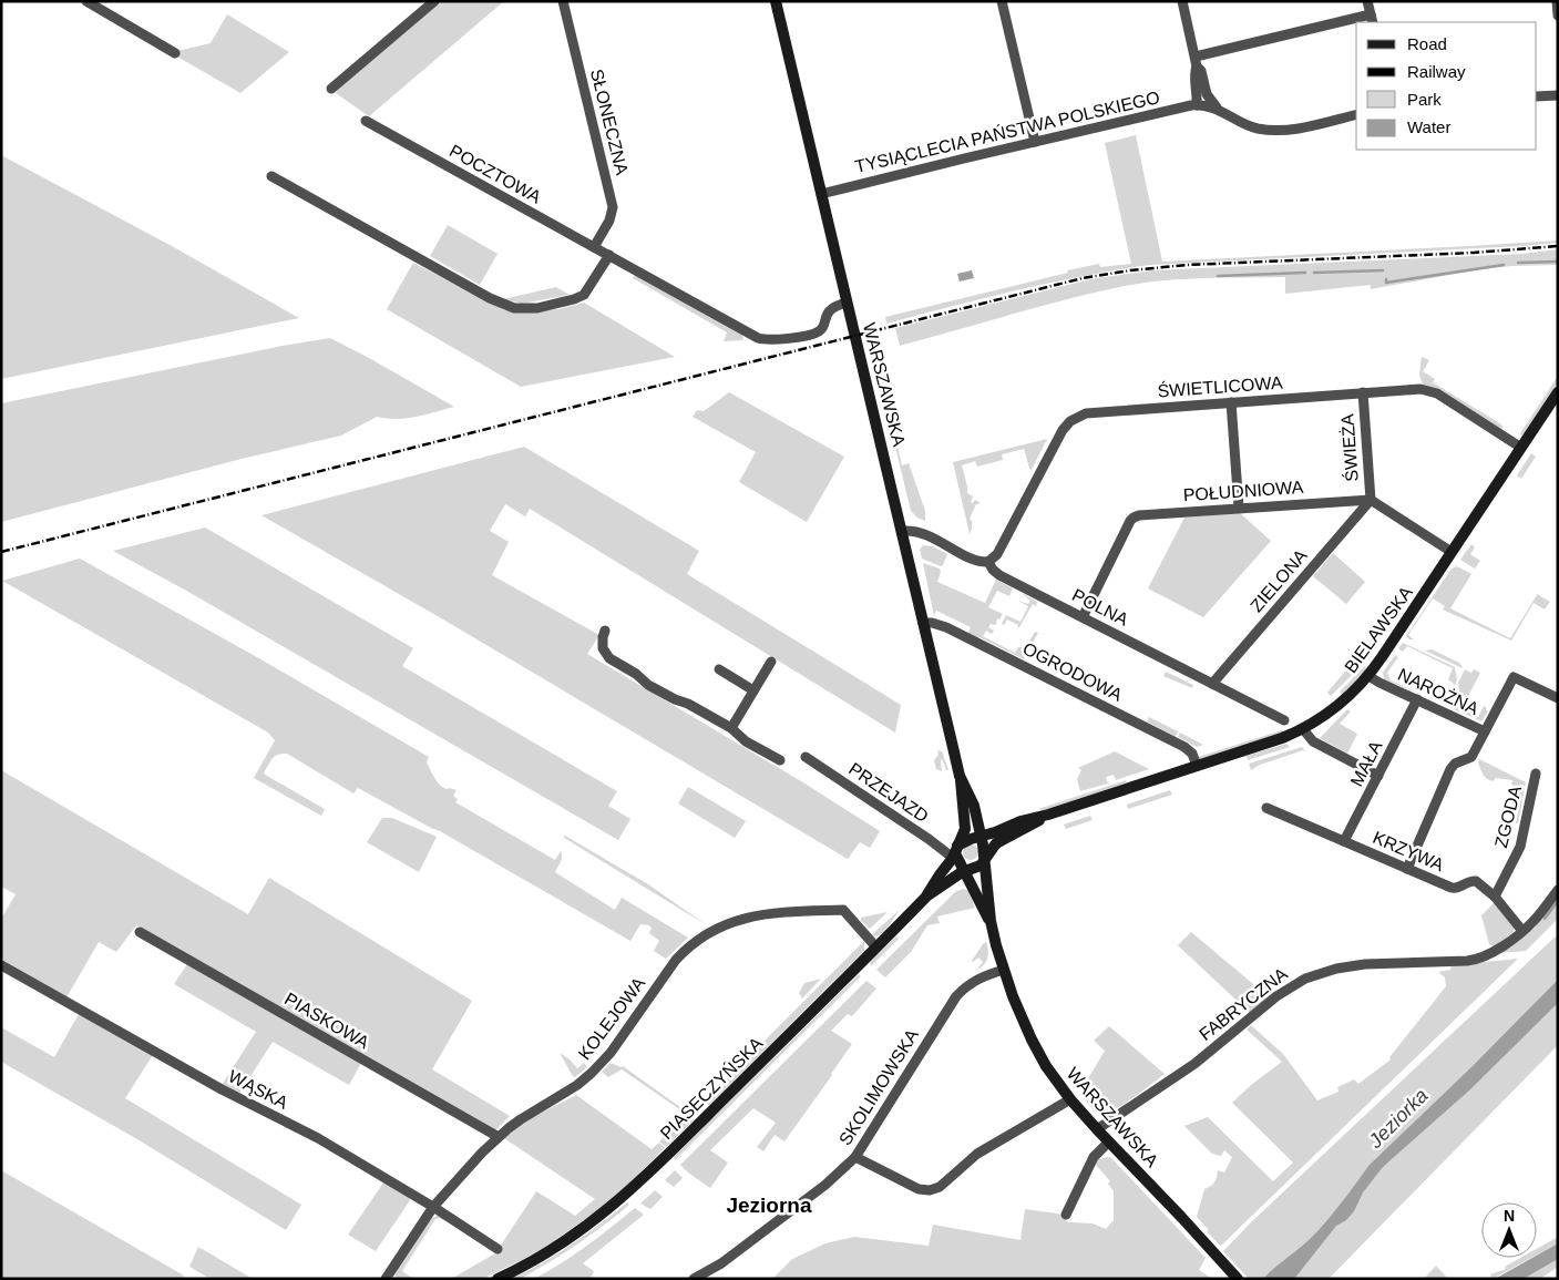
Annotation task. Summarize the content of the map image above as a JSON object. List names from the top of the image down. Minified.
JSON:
{"streets":{"main road":["WARSZAWSKA","BIELAWSKA","PIASECZYŃSKA"],"street":["SŁONECZNA","TYSIĄCLECIA PAŃSTWA POLSKIEGO","POCZTOWA","ŚWIETLICOWA","ŚWIEŻA","POŁUDNIOWA","ZIELONA","POLNA","OGRODOWA","NAROŻNA","MAŁA","PRZEJAZD","ZGODA","KRZYWA","FABRYCZNA","KOLEJOWA","PIASKOWA","SKOLIMOWSKA","WĄSKA"]},"crossings":[["SŁONECZNA","POCZTOWA"],["TYSIĄCLECIA PAŃSTWA POLSKIEGO","WARSZAWSKA"],["POCZTOWA","WARSZAWSKA"],["WARSZAWSKA","POLNA"],["WARSZAWSKA","BIELAWSKA"],["WARSZAWSKA","OGRODOWA"],["WARSZAWSKA","PRZEJAZD"],["WARSZAWSKA","FABRYCZNA"],["WARSZAWSKA","SKOLIMOWSKA"],["WARSZAWSKA","PIASECZYŃSKA"],["ŚWIETLICOWA","ŚWIEŻA"],["ŚWIETLICOWA","POLNA"],["ŚWIETLICOWA","BIELAWSKA"],["ŚWIEŻA","POŁUDNIOWA"],["ŚWIEŻA","ZIELONA"],["POŁUDNIOWA","ZIELONA"],["POŁUDNIOWA","POLNA"],["ZIELONA","POLNA"],["BIELAWSKA","OGRODOWA"],["BIELAWSKA","NAROŻNA"],["BIELAWSKA","PRZEJAZD"],["BIELAWSKA","PIASECZYŃSKA"],["NAROŻNA","MAŁA"],["MAŁA","KRZYWA"],["PRZEJAZD","PIASECZYŃSKA"],["ZGODA","KRZYWA"],["KRZYWA","FABRYCZNA"],["KOLEJOWA","PIASKOWA"],["KOLEJOWA","PIASECZYŃSKA"],["KOLEJOWA","WĄSKA"]],"districts":["Jeziorna"],"water":["Jeziorka"],"legend":["Road","Railway","Park","Water"],"north":"top"}
